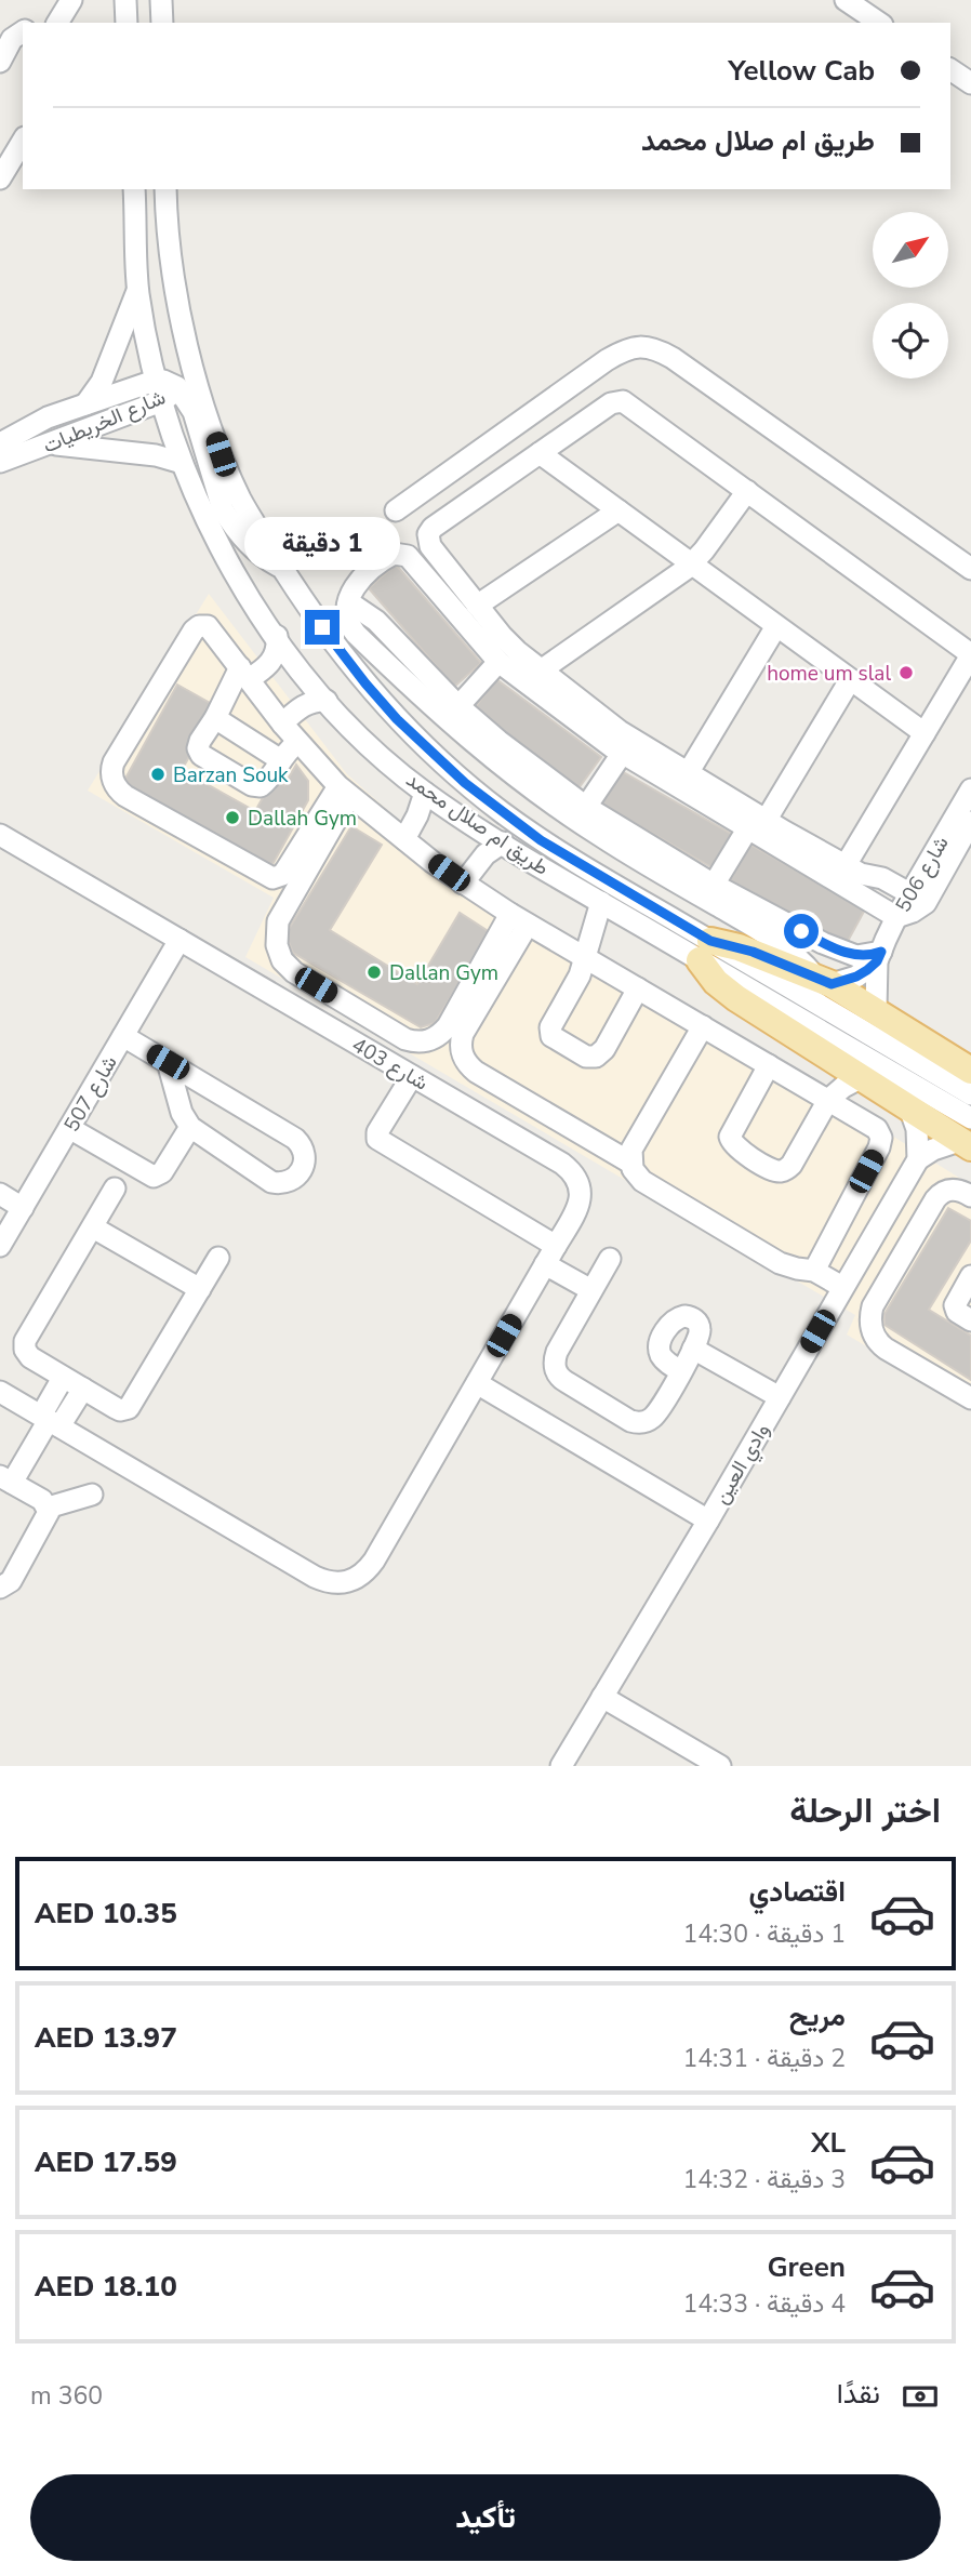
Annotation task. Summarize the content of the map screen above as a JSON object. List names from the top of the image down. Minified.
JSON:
{"streets":{"street":["شارع الخريطيات","طريق ام صلال محمد","شارع 506","شارع 403","شارع 507","وادي العين"]},"crossings":[["شارع الخريطيات","طريق ام صلال محمد"],["شارع 403","شارع 507"]],"places":["home um slal","Barzan Souk","Dallah Gym","Dallan Gym"],"north":"top right","page":{"banner":["Yellow Cab","طريق ام صلال محمد"],"bubble":"1 دقيقة","heading":"اختر الرحلة","list":[{"name":"اقتصادي","note":"1 دقيقة · 14:30","value":"AED 10.35"},{"name":"مريح","note":"2 دقيقة · 14:31","value":"AED 13.97"},{"name":"XL","note":"3 دقيقة · 14:32","value":"AED 17.59"},{"name":"Green","note":"4 دقيقة · 14:33","value":"AED 18.10"}],"pay":["نقدًا","360 m"],"buttons":"تأكيد"}}
